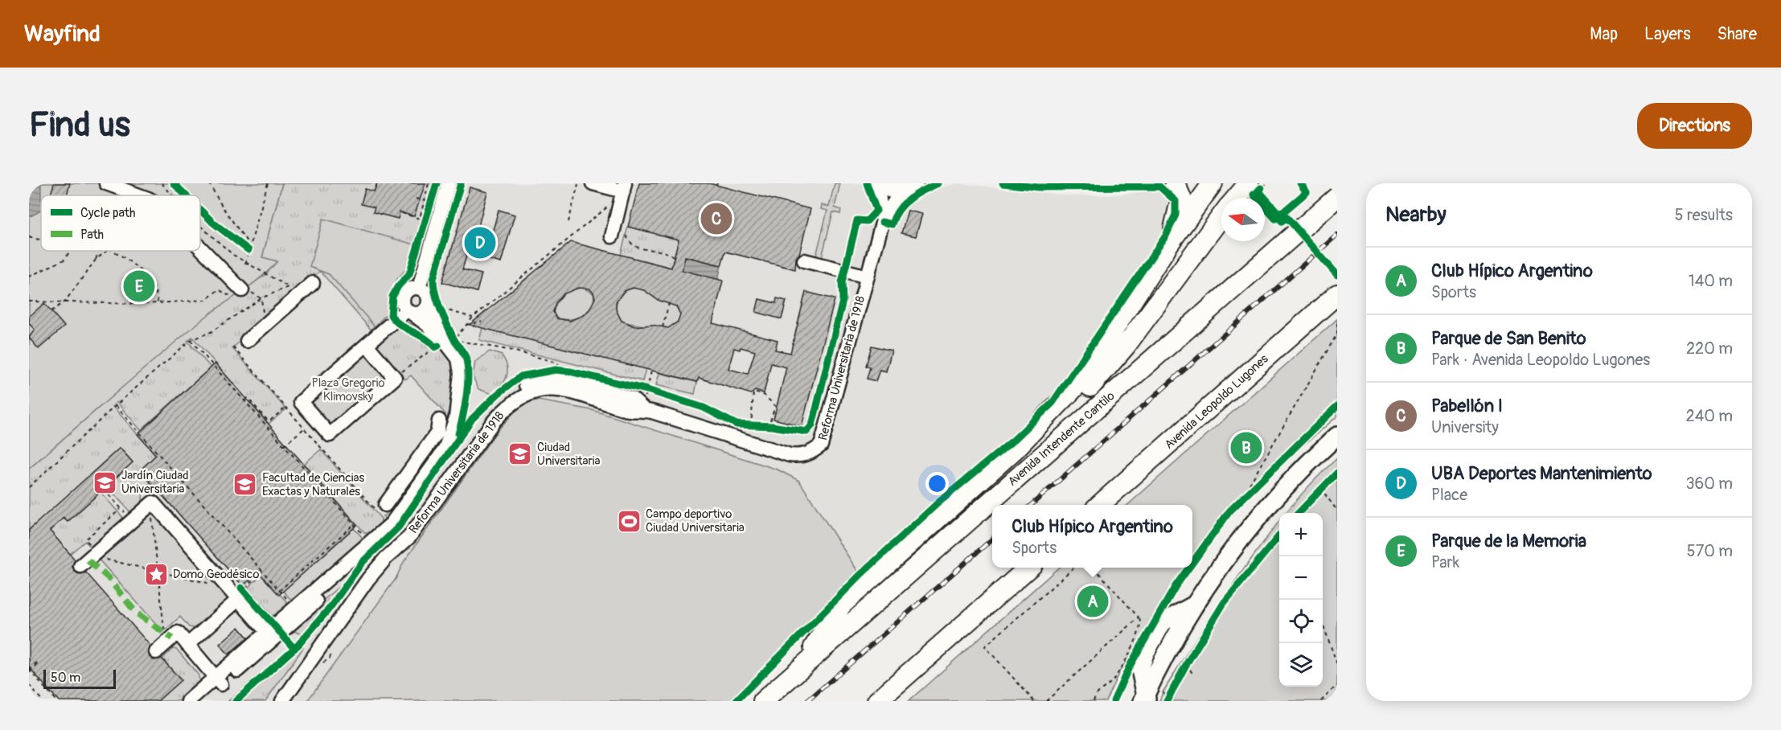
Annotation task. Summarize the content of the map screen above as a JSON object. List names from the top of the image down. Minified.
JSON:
{"streets":{"highway":["Avenida Leopoldo Lugones","Avenida Intendente Cantilo"],"lane":["Reforma Universitaria de 1918"]},"parks":["Plaza Gregorio Klimovsky"],"places":{"school or university":["Ciudad Universitaria","Jardín Ciudad Universitaria","Facultad de Ciencias Exactas y Naturales"],"sports":["Campo deportivo Ciudad Universitaria"],"place":["Domo Geodésico"]},"legend":["Cycle path","Path"],"scale_bar":"50 m","north":"left","page":{"header":"Wayfind","nav":["Map","Layers","Share"],"buttons":"Directions","title":"Find us","heading":["Nearby","5 results"],"pins":["C","D","E","B","A"],"list":[{"mark":"A","name":"Club Hípico Argentino","note":"Sports","value":"140 m"},{"mark":"B","name":"Parque de San Benito","note":"Park · Avenida Leopoldo Lugones","value":"220 m"},{"mark":"C","name":"Pabellón I","note":"University","value":"240 m"},{"mark":"D","name":"UBA Deportes Mantenimiento","note":"Place","value":"360 m"},{"mark":"E","name":"Parque de la Memoria","note":"Park","value":"570 m"}],"popup":["Club Hípico Argentino","Sports"],"map_buttons":["+","−"],"scale":"50 m"}}
